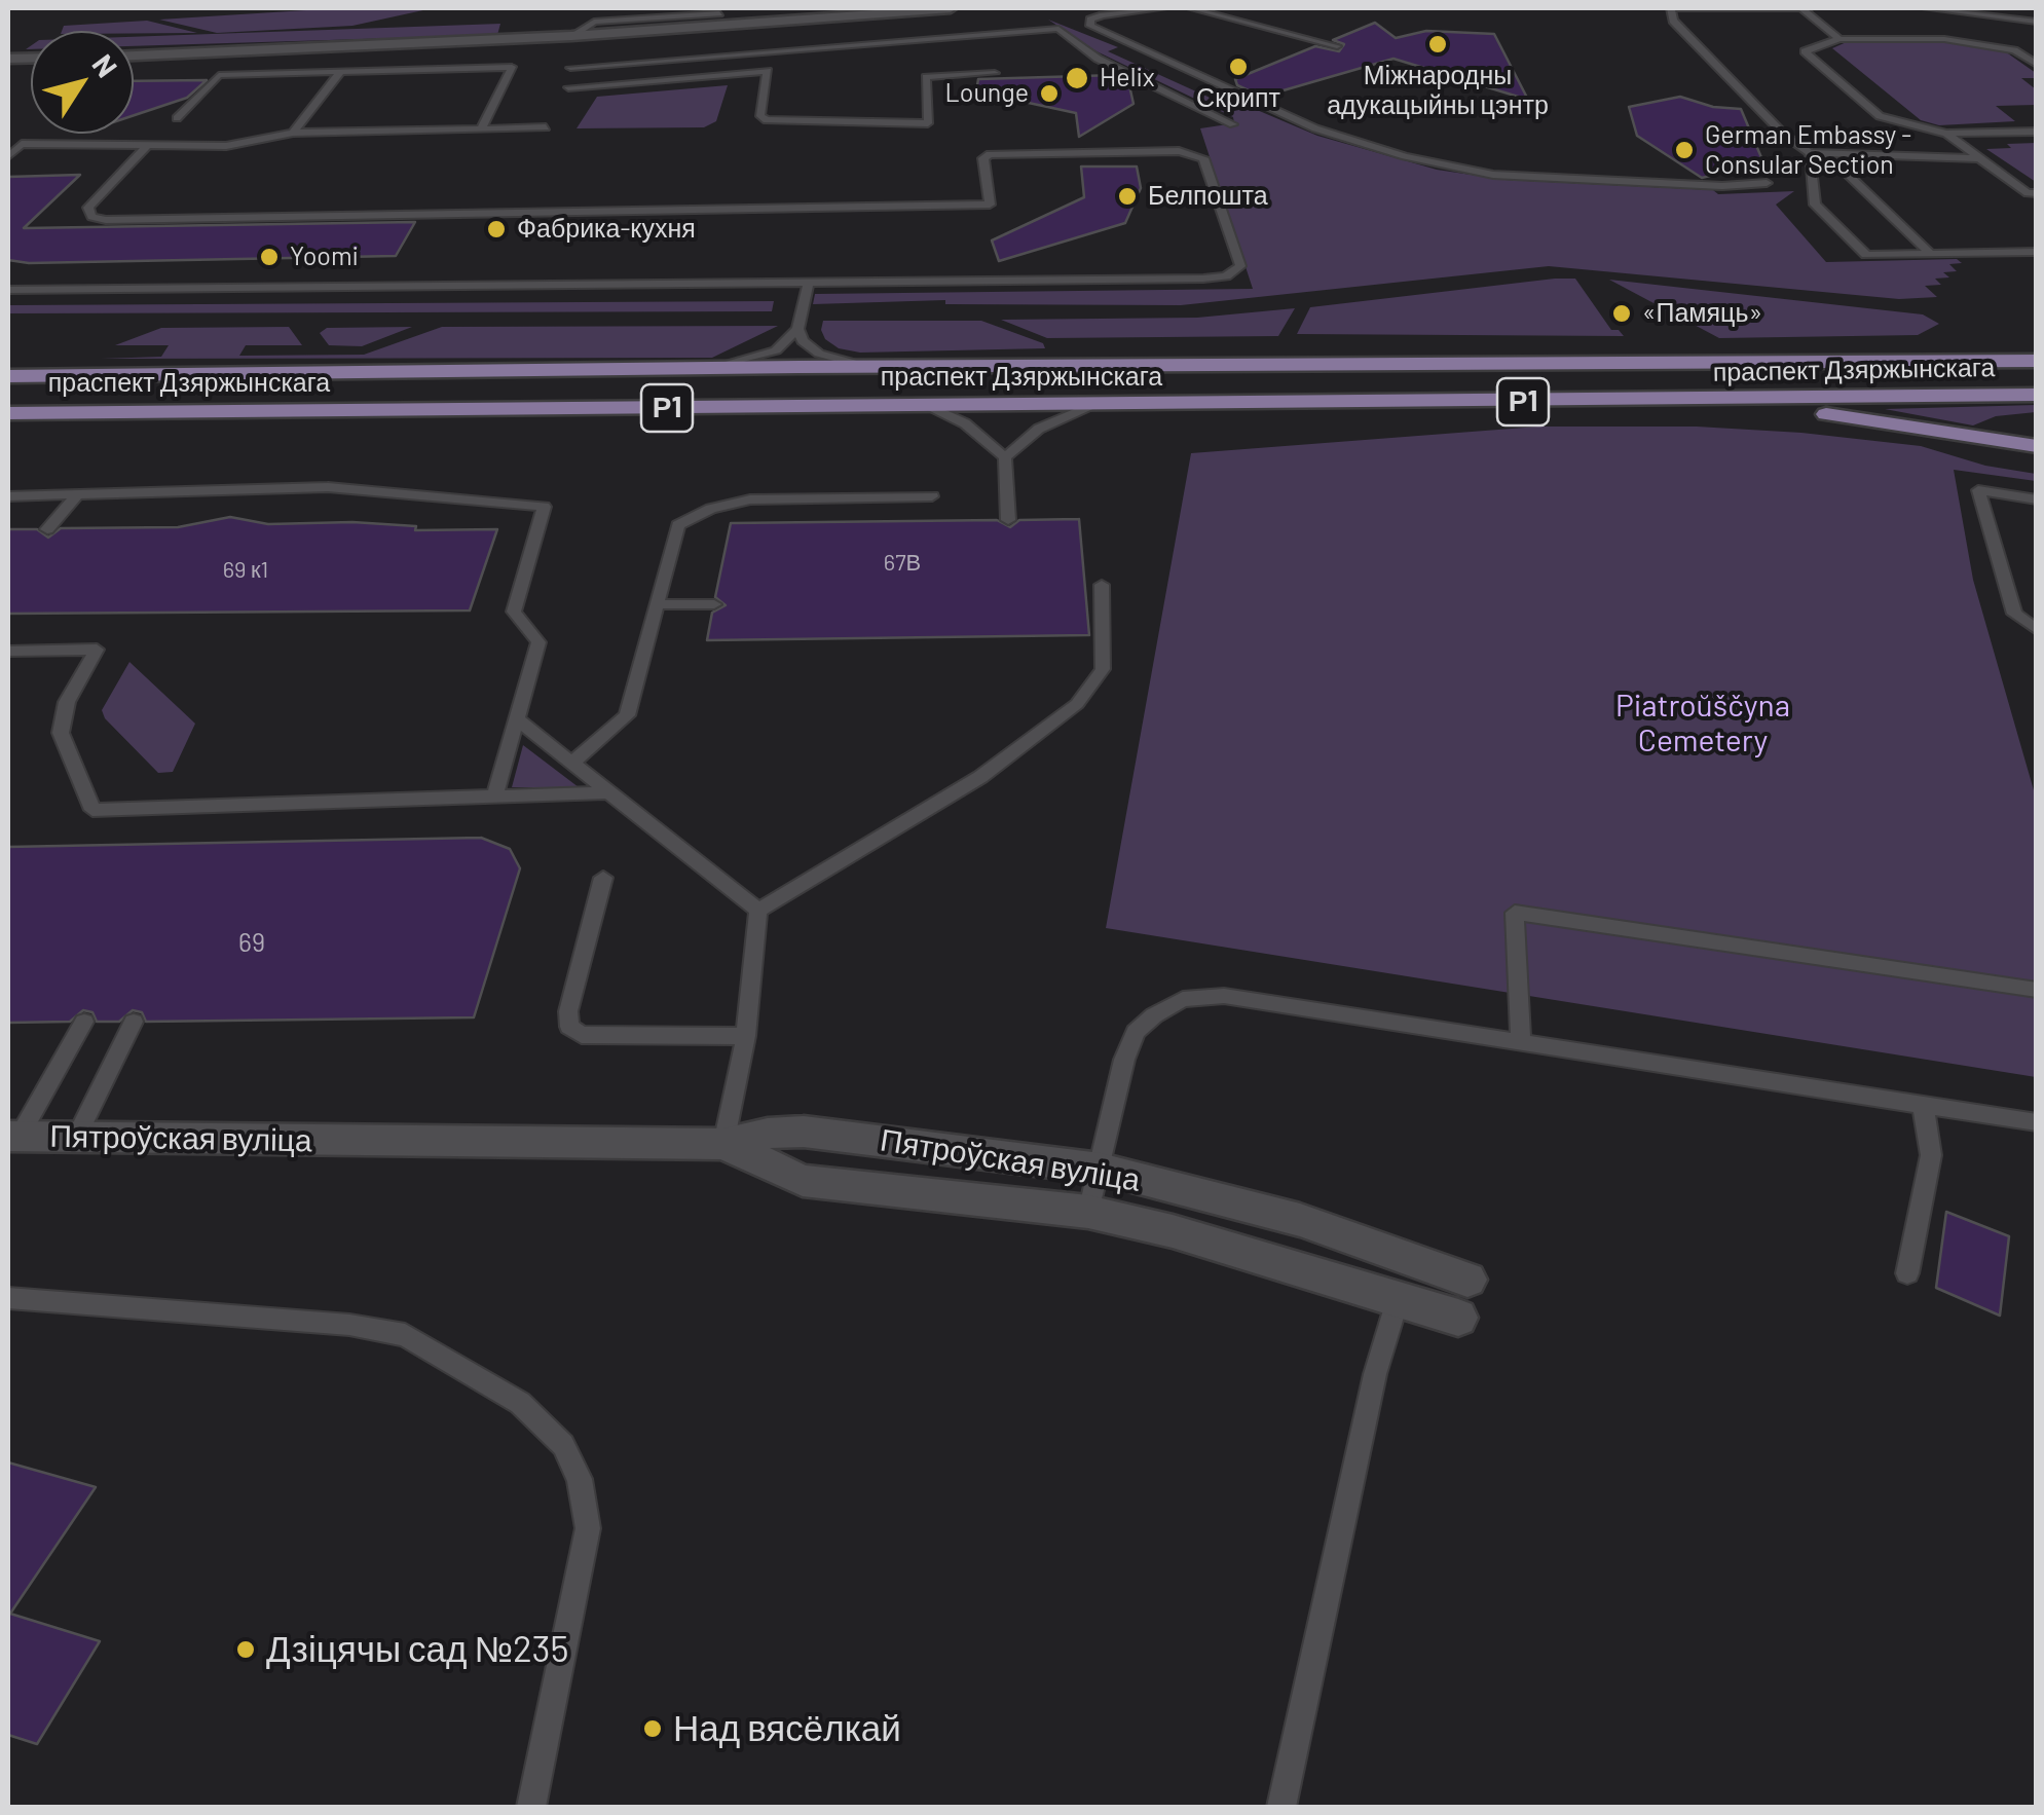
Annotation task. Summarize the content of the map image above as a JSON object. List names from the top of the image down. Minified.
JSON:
{"streets":{"main road":["праспект Дзяржынскага","Р1"],"street":["Пятроўская вуліца"]},"crossings":[["праспект Дзяржынскага","Р1"]],"parks":["Piatroŭščyna Cemetery"],"places":["Міжнародны адукацыйны цэнтр","Скрипт","Helix","Lounge","German Embassy - Consular Section","Белпошта","Фабрика-кухня","Yoomi","«Памяць»","Дзіцячы сад №235","Над вясёлкай"],"house_numbers":["67В","69 к1","69"],"north":"top right"}
